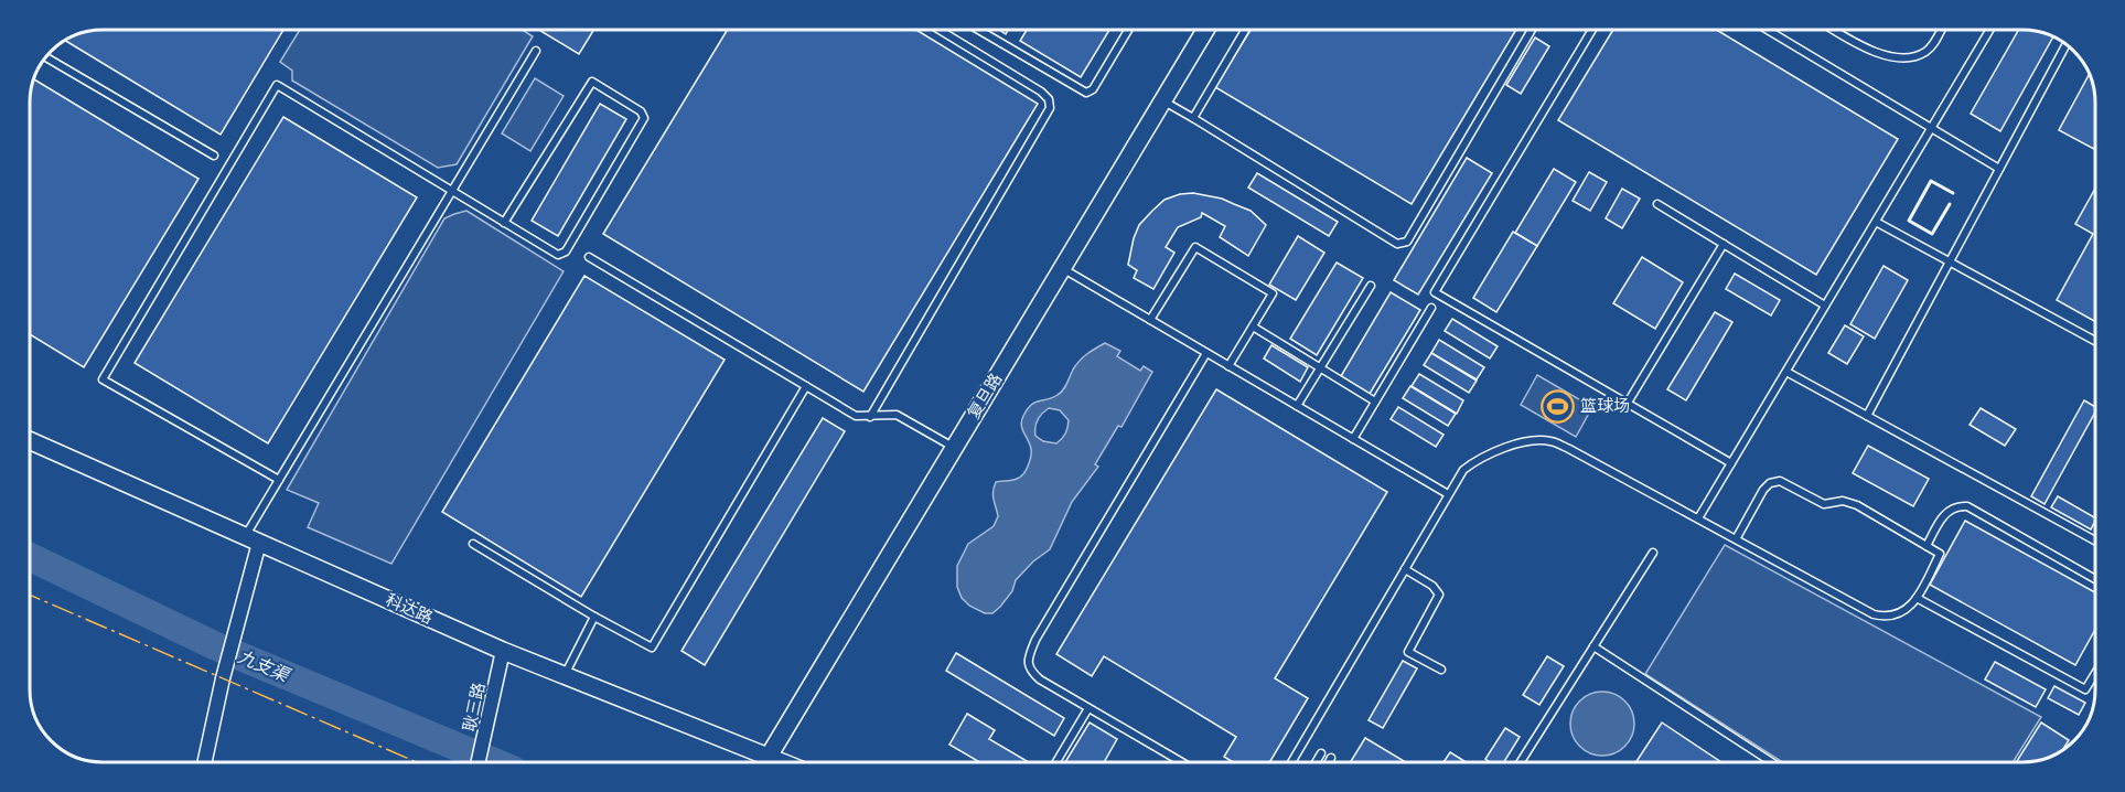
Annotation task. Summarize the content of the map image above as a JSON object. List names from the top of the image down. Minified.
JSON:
{"streets":{"street":["复旦路","科达路","耿三路"]},"crossings":[["科达路","耿三路"]],"water":["九支渠"],"places":{"sports":["篮球场"]}}
